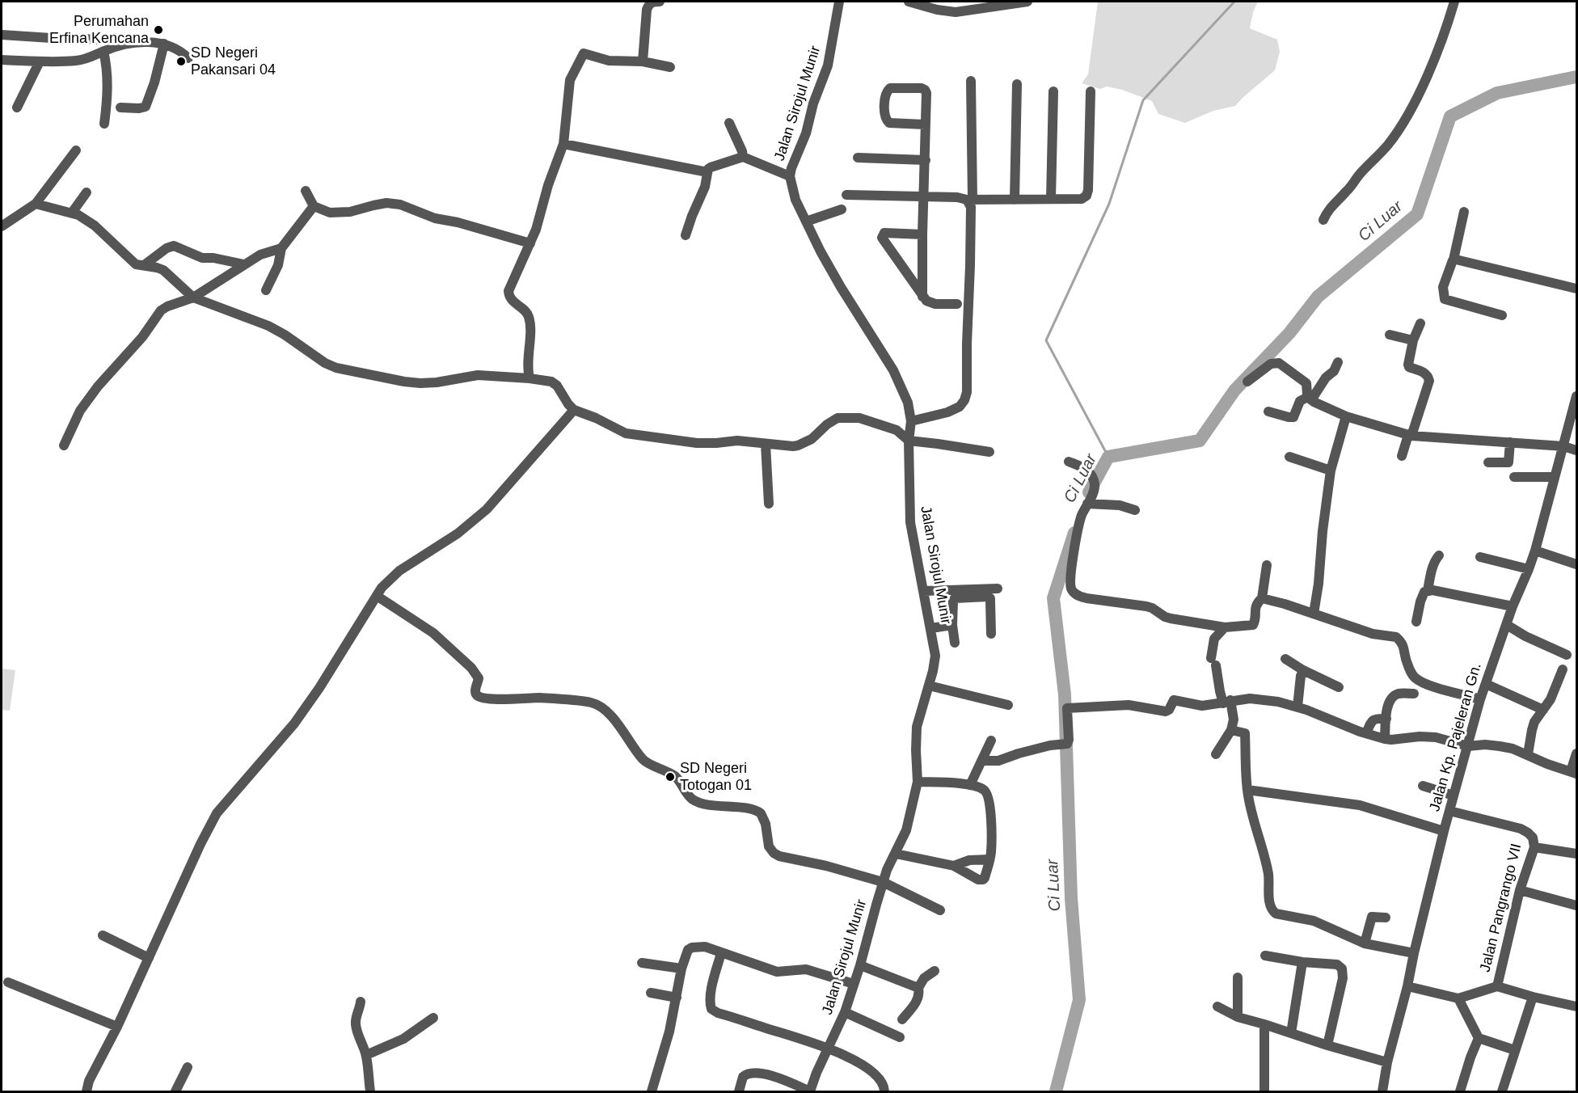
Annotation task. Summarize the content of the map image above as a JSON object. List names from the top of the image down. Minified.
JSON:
{"streets":{"street":["Jalan Sirojul Munir","Jalan Kp. Pajeleran Gn.","Jalan Pangrango VII"]},"crossings":[["Jalan Kp. Pajeleran Gn.","Jalan Pangrango VII"]],"water":["Ci Luar"],"places":["Perumahan Erfina Kencana","SD Negeri Pakansari 04","SD Negeri Totogan 01"]}
